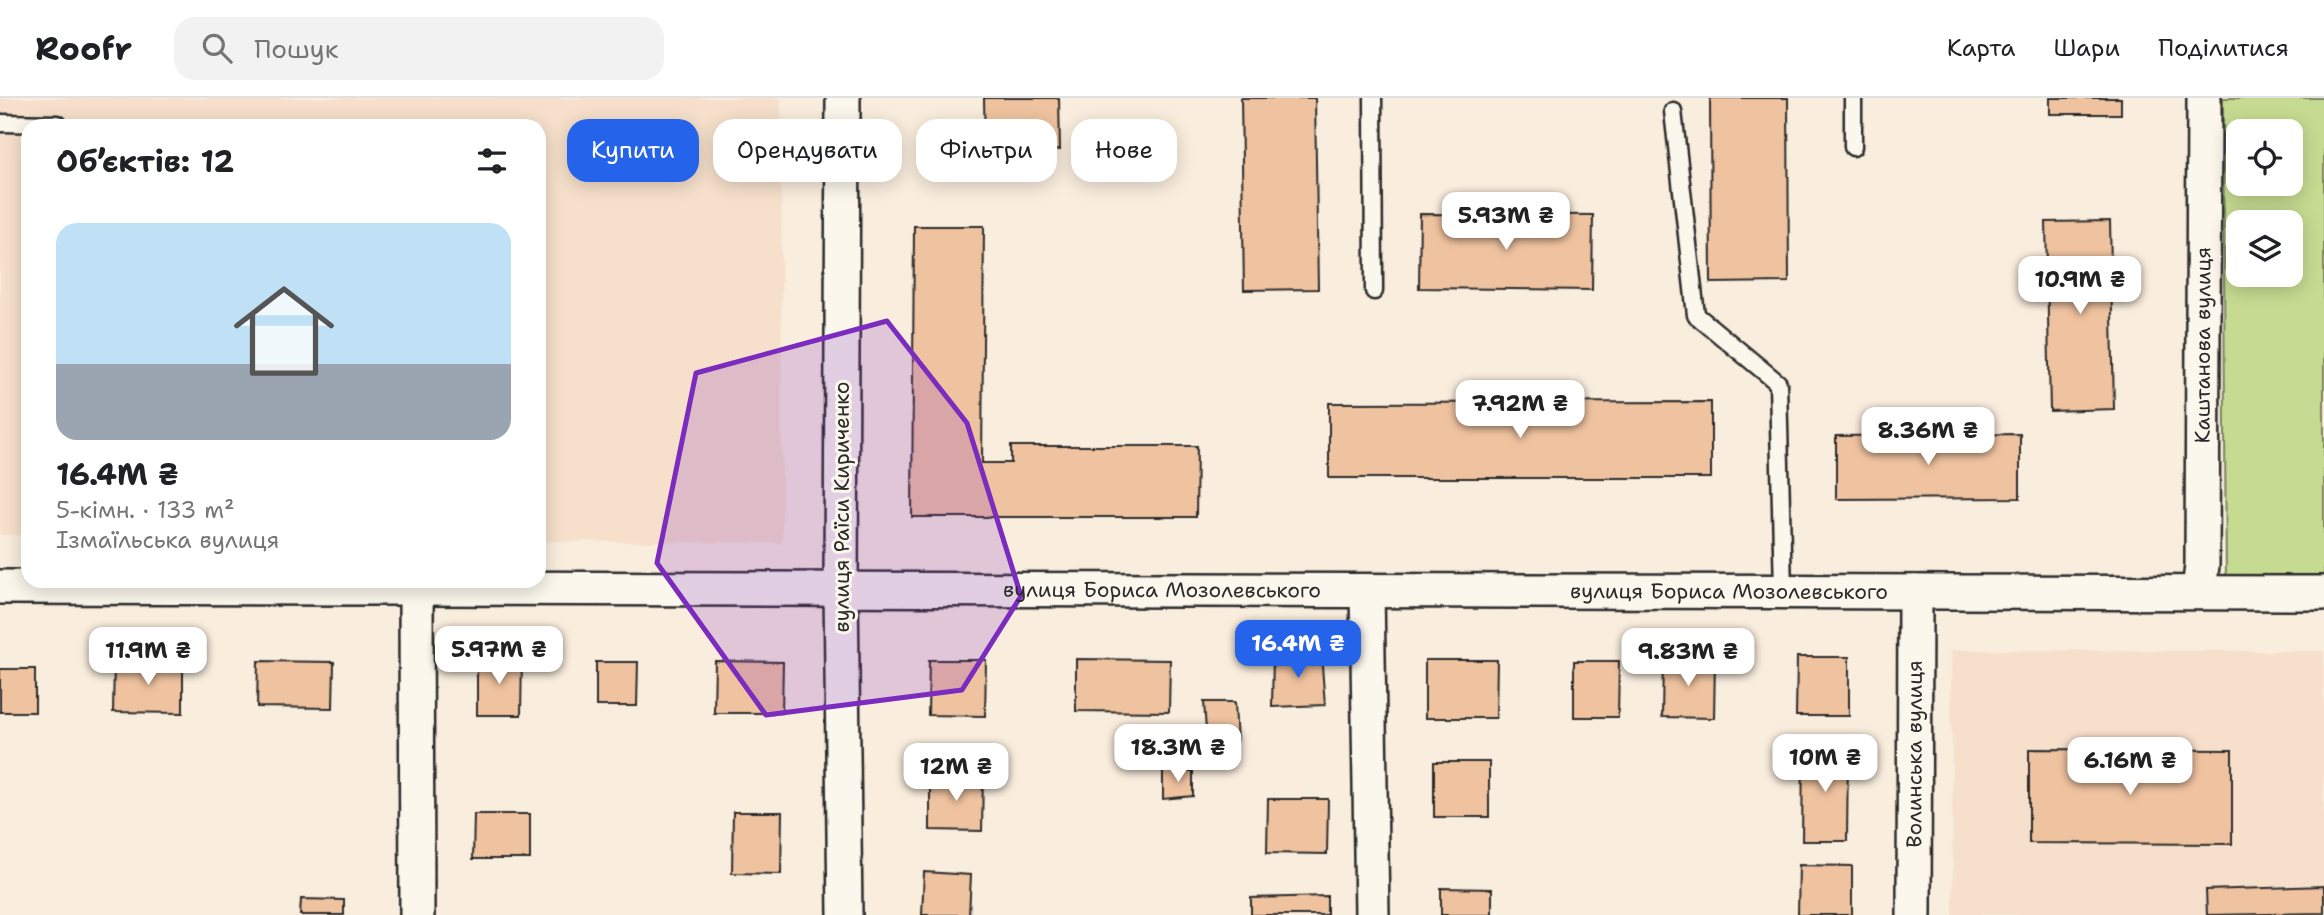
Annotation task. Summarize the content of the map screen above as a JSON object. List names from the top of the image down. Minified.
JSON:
{"streets":{"street":["Каштанова вулиця","вулиця Раїси Кириченко","вулиця Бориса Мозолевського","Волинська вулиця"]},"crossings":[["Каштанова вулиця","вулиця Бориса Мозолевського"],["вулиця Раїси Кириченко","вулиця Бориса Мозолевського"],["вулиця Бориса Мозолевського","Волинська вулиця"]],"page":{"header":"Roofr","search":"Пошук","nav":["Карта","Шари","Поділитися"],"chip":["Купити","Орендувати","Фільтри","Нове"],"heading":"Об’єктів: 12","price":["5.93M ₴","10.9M ₴","7.92M ₴","8.36M ₴","16.4M ₴","5.97M ₴","11.9M ₴","9.83M ₴","18.3M ₴","10M ₴","6.16M ₴","12M ₴"],"list":[{"name":"16.4M ₴","note":"5-кімн. · 133 m² · Ізмаїльська вулиця"}]}}
